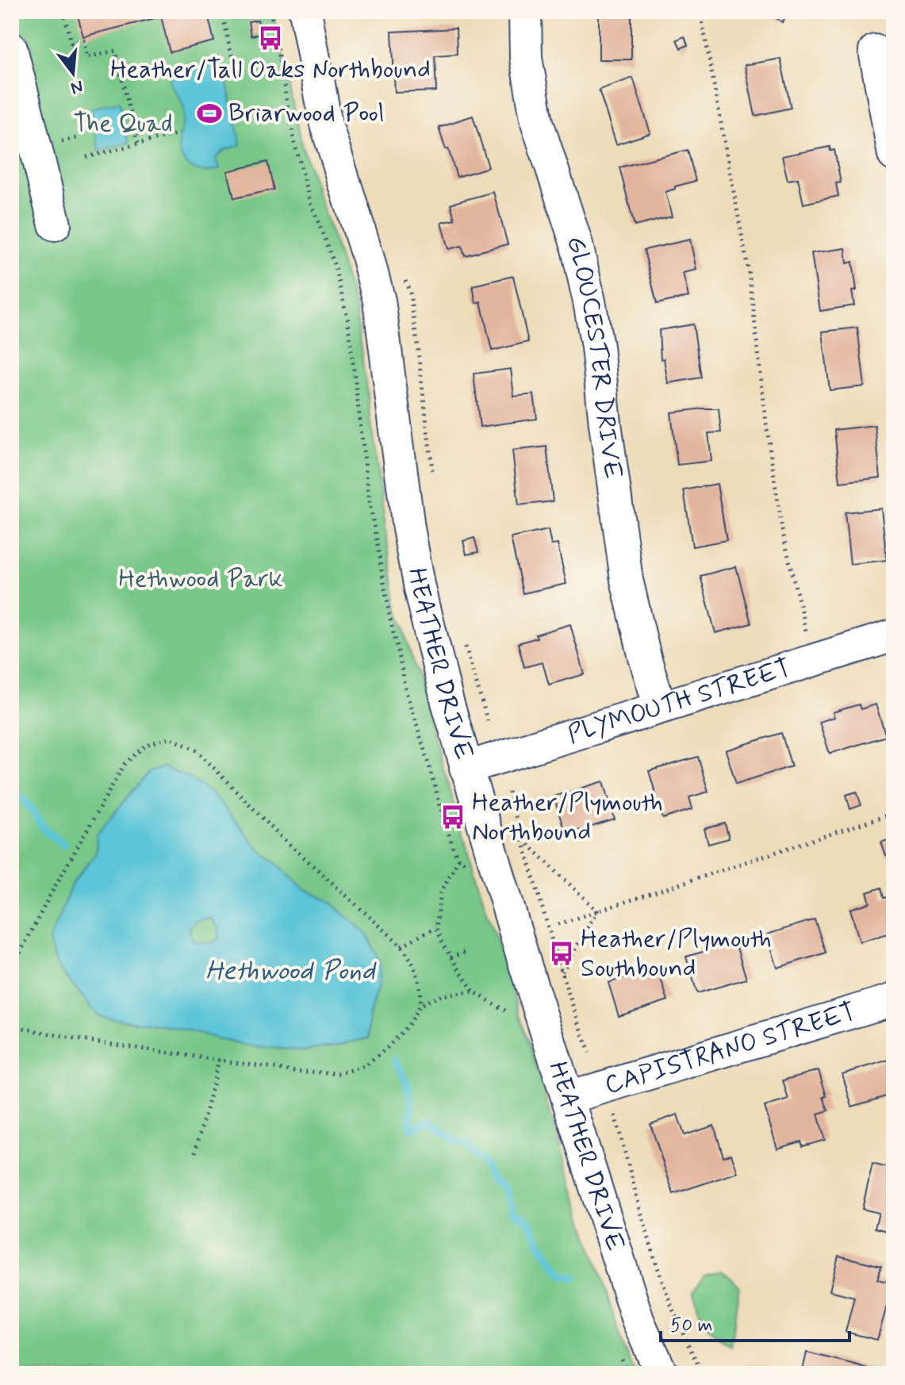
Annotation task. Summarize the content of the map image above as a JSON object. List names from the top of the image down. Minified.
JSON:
{"streets":{"street":["GLOUCESTER DRIVE","HEATHER DRIVE","PLYMOUTH STREET","CAPISTRANO STREET"]},"crossings":[["GLOUCESTER DRIVE","PLYMOUTH STREET"],["HEATHER DRIVE","PLYMOUTH STREET"],["HEATHER DRIVE","CAPISTRANO STREET"]],"water":["Hethwood Pond"],"parks":["The Quad","Hethwood Park"],"places":{"bus stop":["Heather/Tall Oaks Northbound","Heather/Plymouth Northbound","Heather/Plymouth Southbound"],"sports":["Briarwood Pool"]},"scale_bar":"50 m","north":"bottom"}
